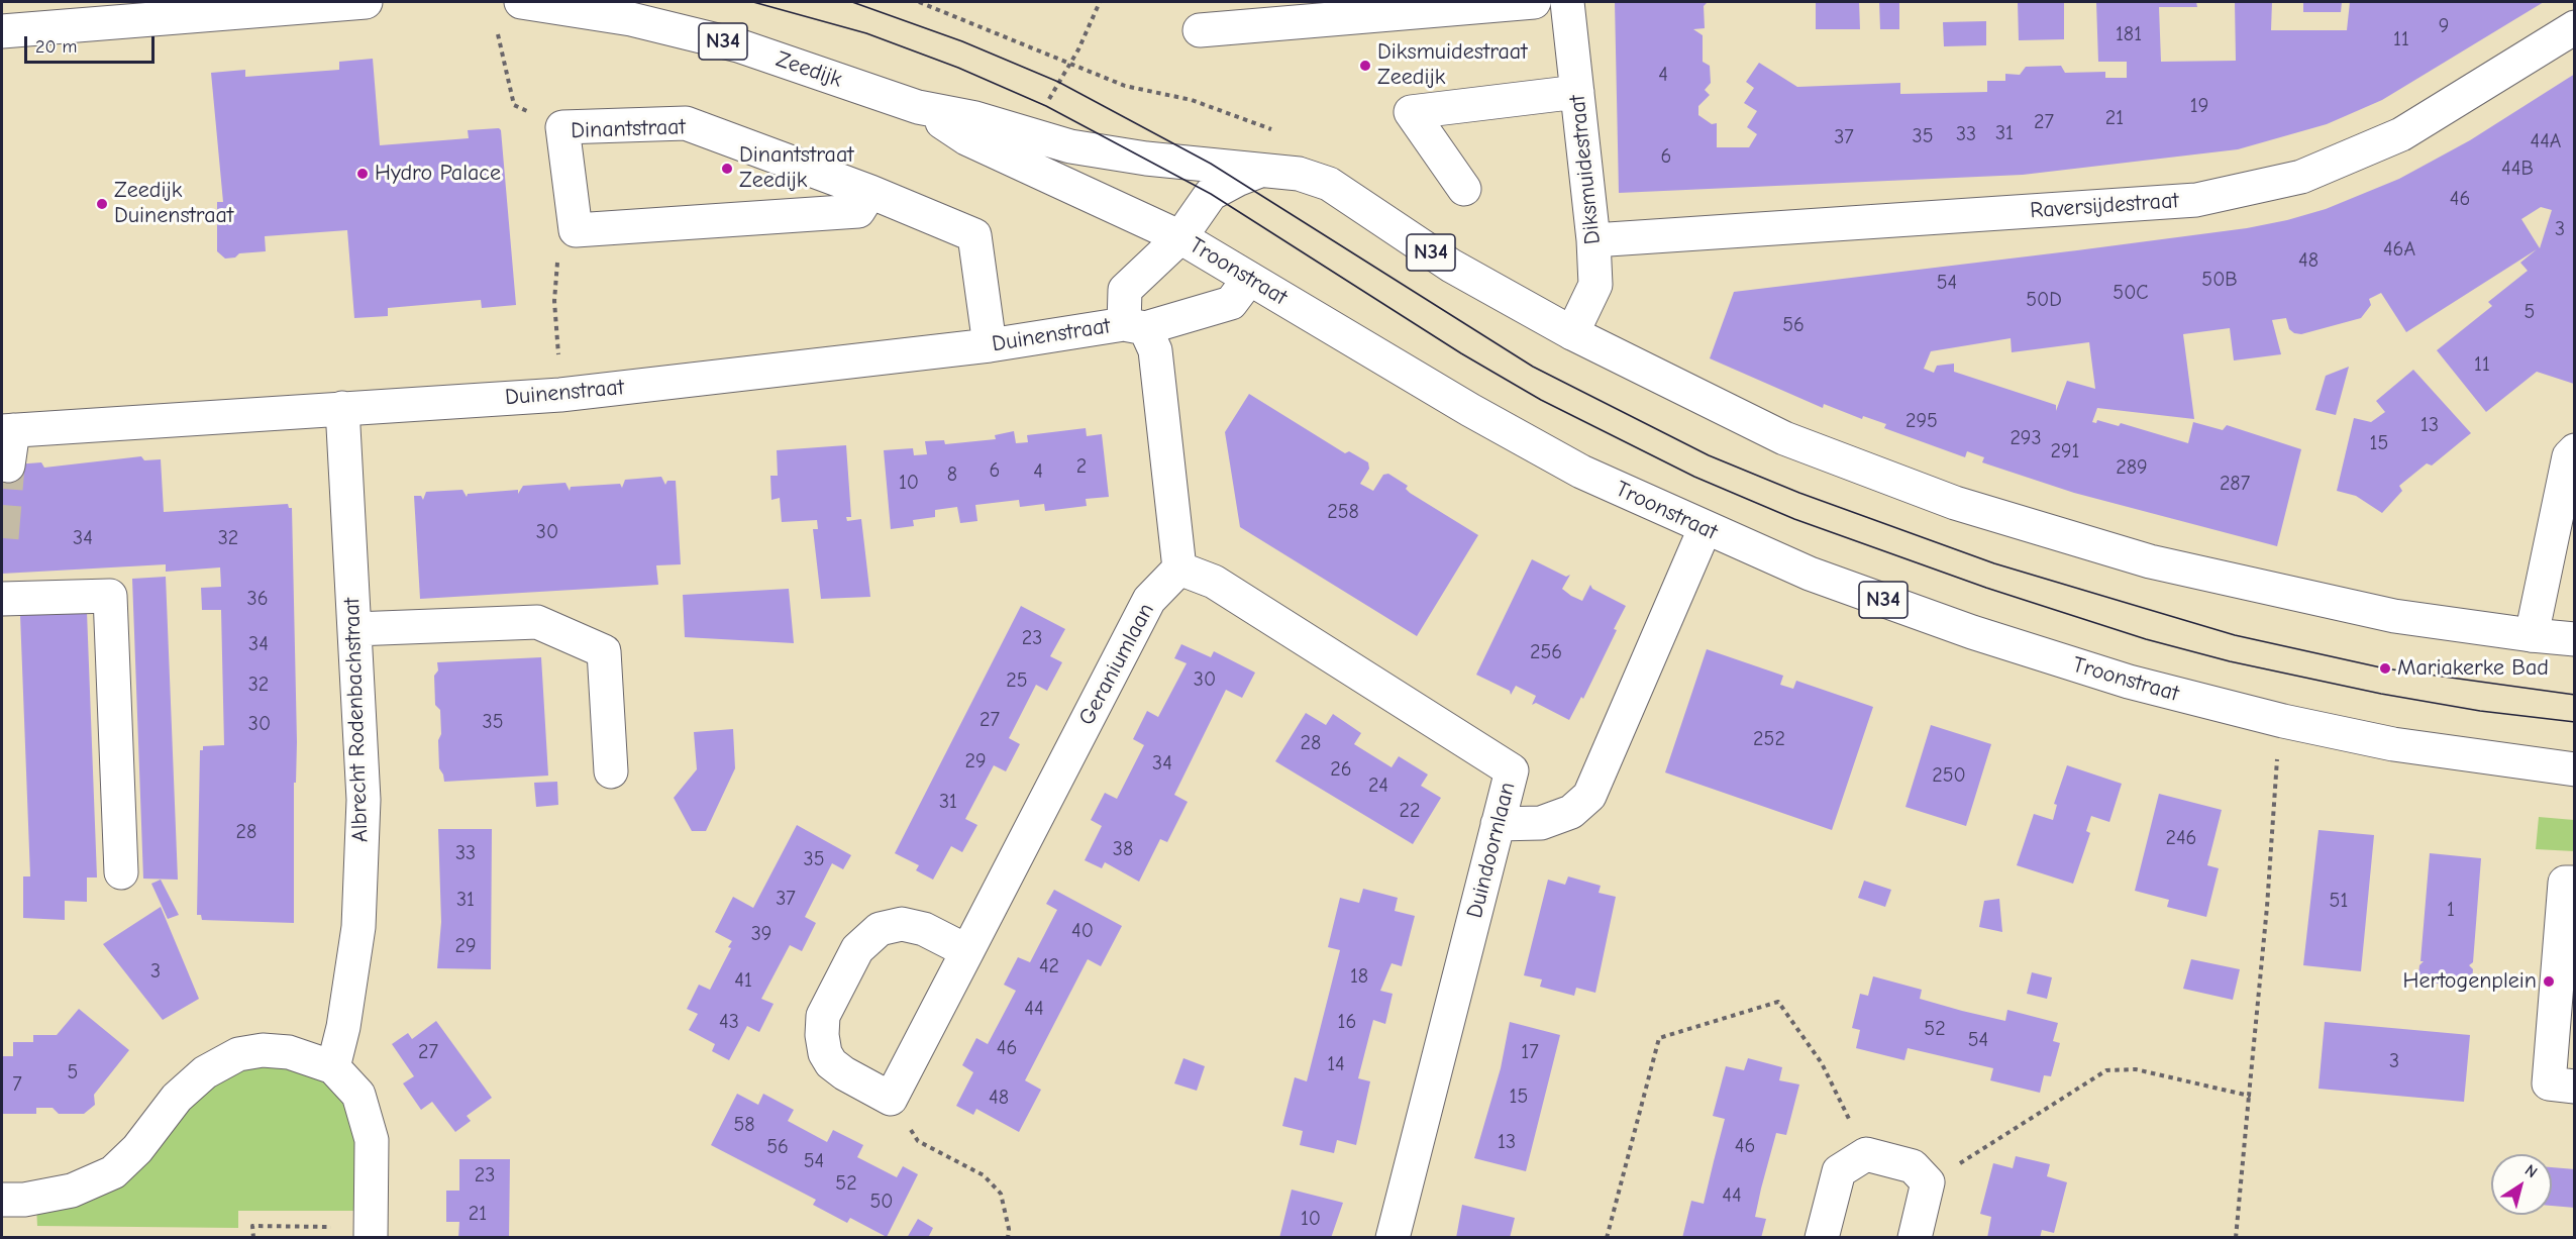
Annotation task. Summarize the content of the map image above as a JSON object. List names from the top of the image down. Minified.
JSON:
{"streets":{"street":["N34","Zeedijk","Dinantstraat","Diksmuidestraat","Raversijdestraat","Troonstraat","Duinenstraat","Geraniumlaan","Albrecht Rodenbachstraat","Duindoornlaan"]},"crossings":[["Zeedijk","Troonstraat"],["Zeedijk","Duinenstraat"],["Dinantstraat","Duinenstraat"],["Diksmuidestraat","Raversijdestraat"],["Diksmuidestraat","Troonstraat"],["Troonstraat","Duinenstraat"],["Duinenstraat","Albrecht Rodenbachstraat"],["Geraniumlaan","Duindoornlaan"]],"places":["Diksmuidestraat Zeedijk","Dinantstraat Zeedijk","Hydro Palace","Zeedijk Duinenstraat","Mariakerke Bad","Hertogenplein"],"house_numbers":["9","181","11","4","19","21","27","31","33","35","37","44A","6","44B","46","3","46A","48","50B","54","50C","50D","5","56","11","295","13","293","15","291","2","289","6","4","8","10","287","258","30","34","32","36","23","34","256","30","25","32","27","35","30","252","28","29","34","26","250","24","31","22","28","246","38","33","35","37","31","51","1","40","39","29","42","3","18","41","44","43","16","52","54","46","27","17","3","14","5","7","15","48","58","13","46","56","54","23","52","44","50","21","10"],"scale_bar":"20 m","north":"top right"}
